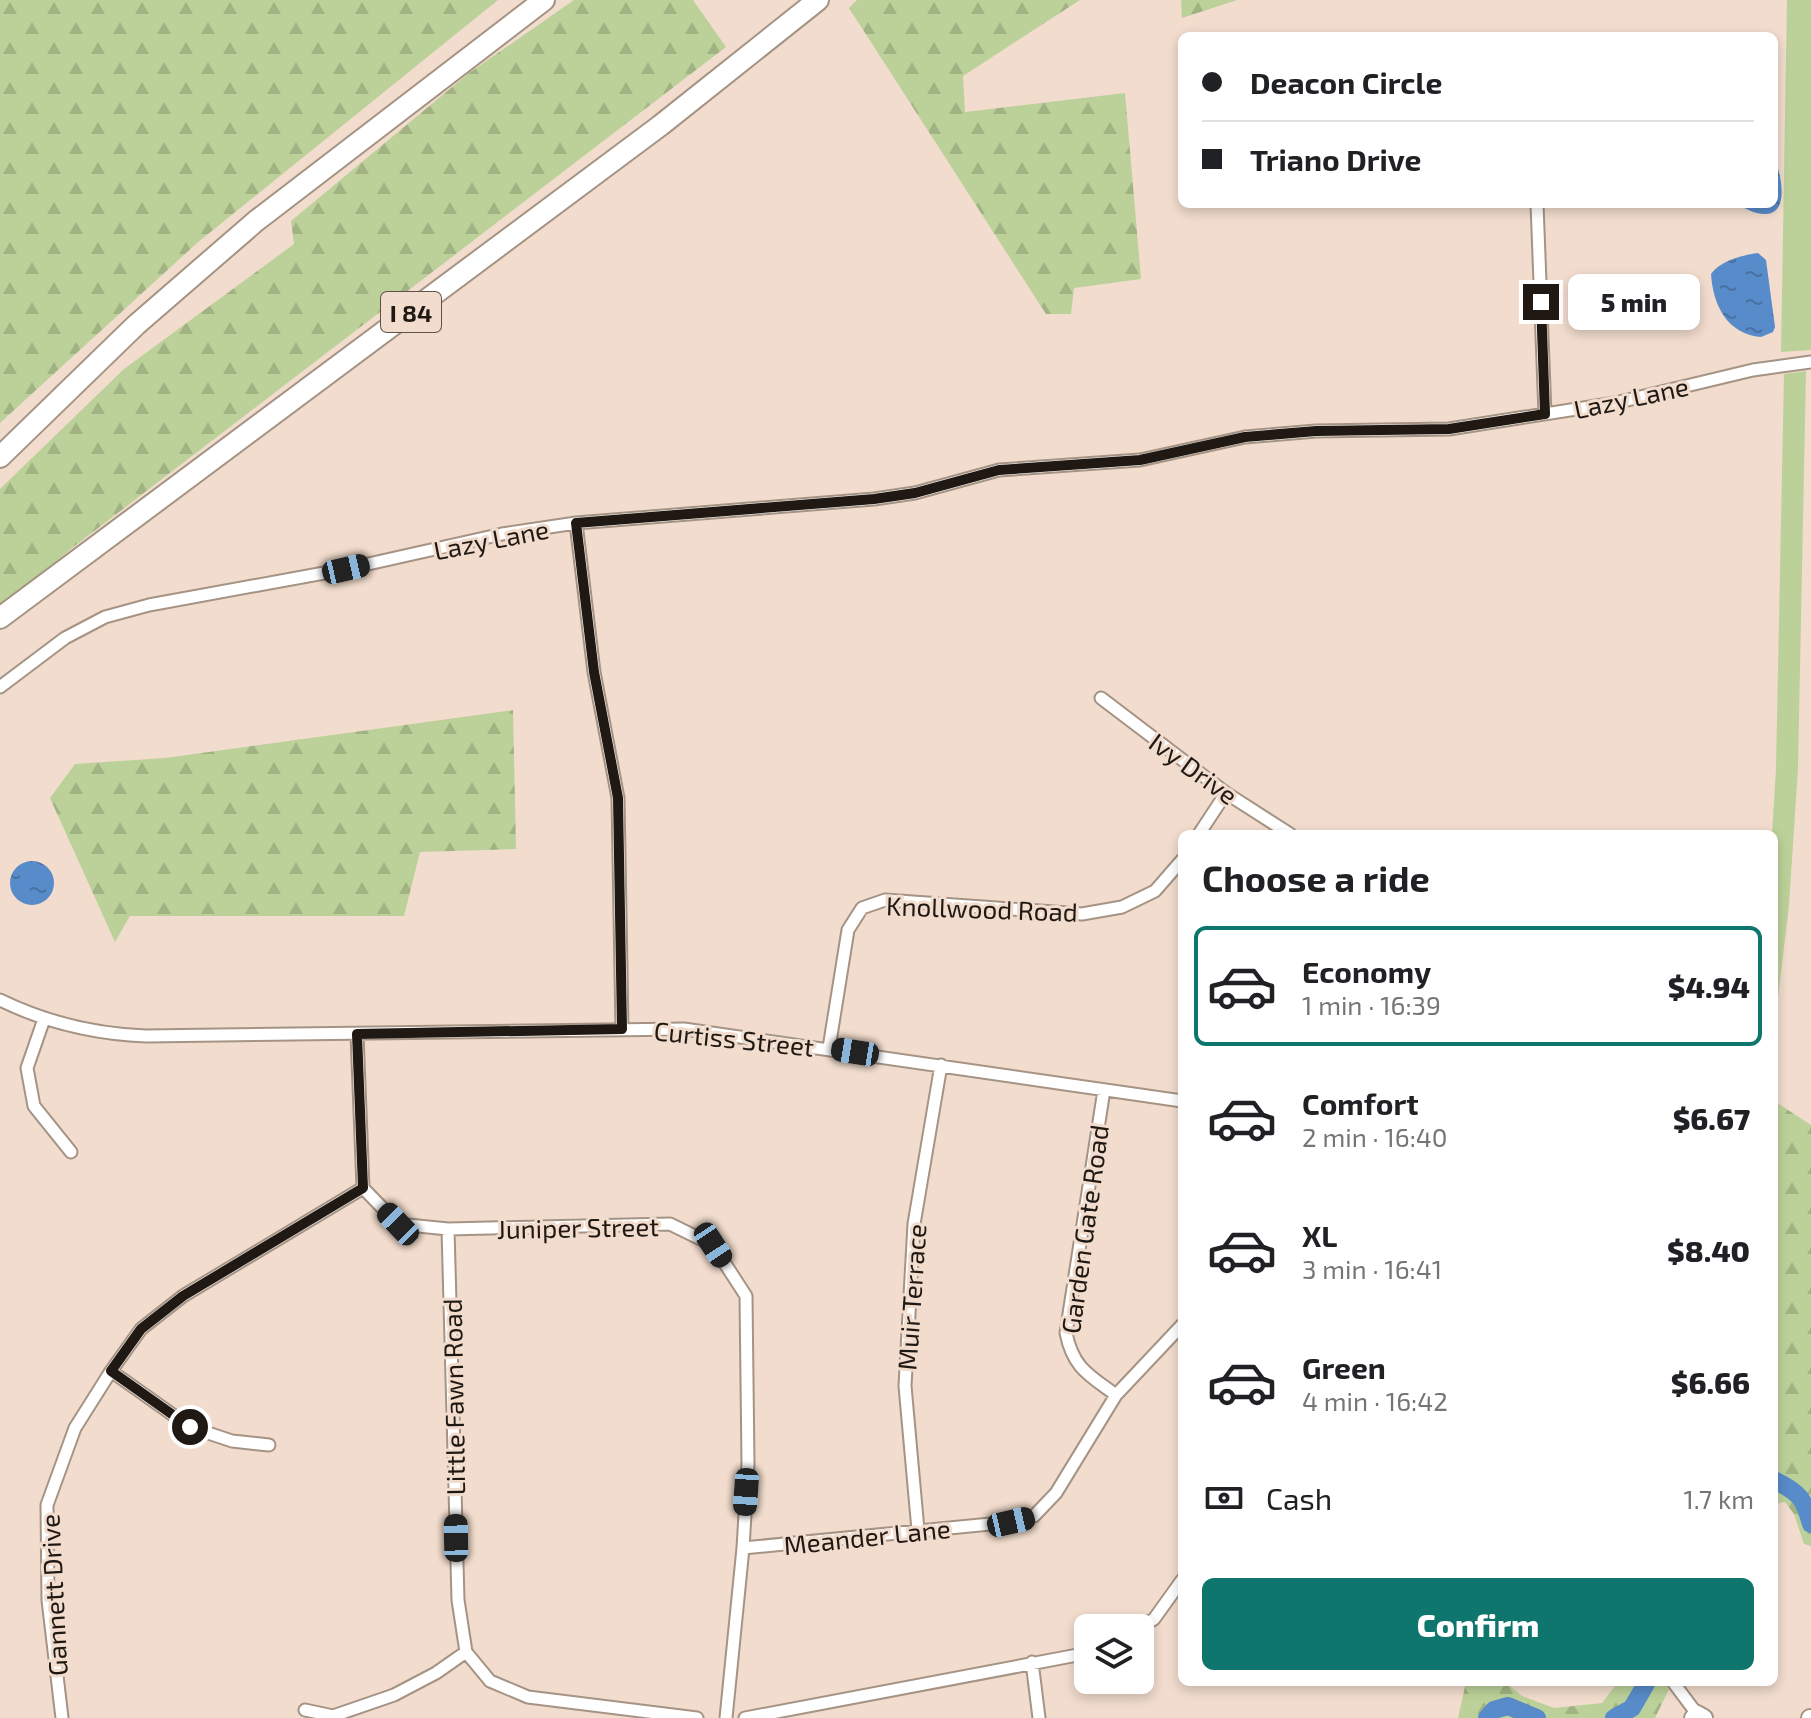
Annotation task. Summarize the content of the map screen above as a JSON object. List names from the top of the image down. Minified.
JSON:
{"streets":{"highway":["I 84"],"street":["Lazy Lane","Ivy Drive","Knollwood Road","Curtiss Street","Juniper Street","Garden Gate Road","Muir Terrace","Little Fawn Road","Meander Lane","Gannett Drive"]},"crossings":[["Knollwood Road","Curtiss Street"],["Curtiss Street","Garden Gate Road"],["Curtiss Street","Muir Terrace"],["Juniper Street","Little Fawn Road"],["Juniper Street","Meander Lane"],["Juniper Street","Gannett Drive"],["Garden Gate Road","Meander Lane"],["Muir Terrace","Meander Lane"]],"page":{"banner":["Deacon Circle","Triano Drive"],"bubble":"5 min","heading":"Choose a ride","list":[{"name":"Economy","note":"1 min · 16:39","value":"$4.94"},{"name":"Comfort","note":"2 min · 16:40","value":"$6.67"},{"name":"XL","note":"3 min · 16:41","value":"$8.40"},{"name":"Green","note":"4 min · 16:42","value":"$6.66"}],"pay":["Cash","1.7 km"],"buttons":"Confirm"}}
